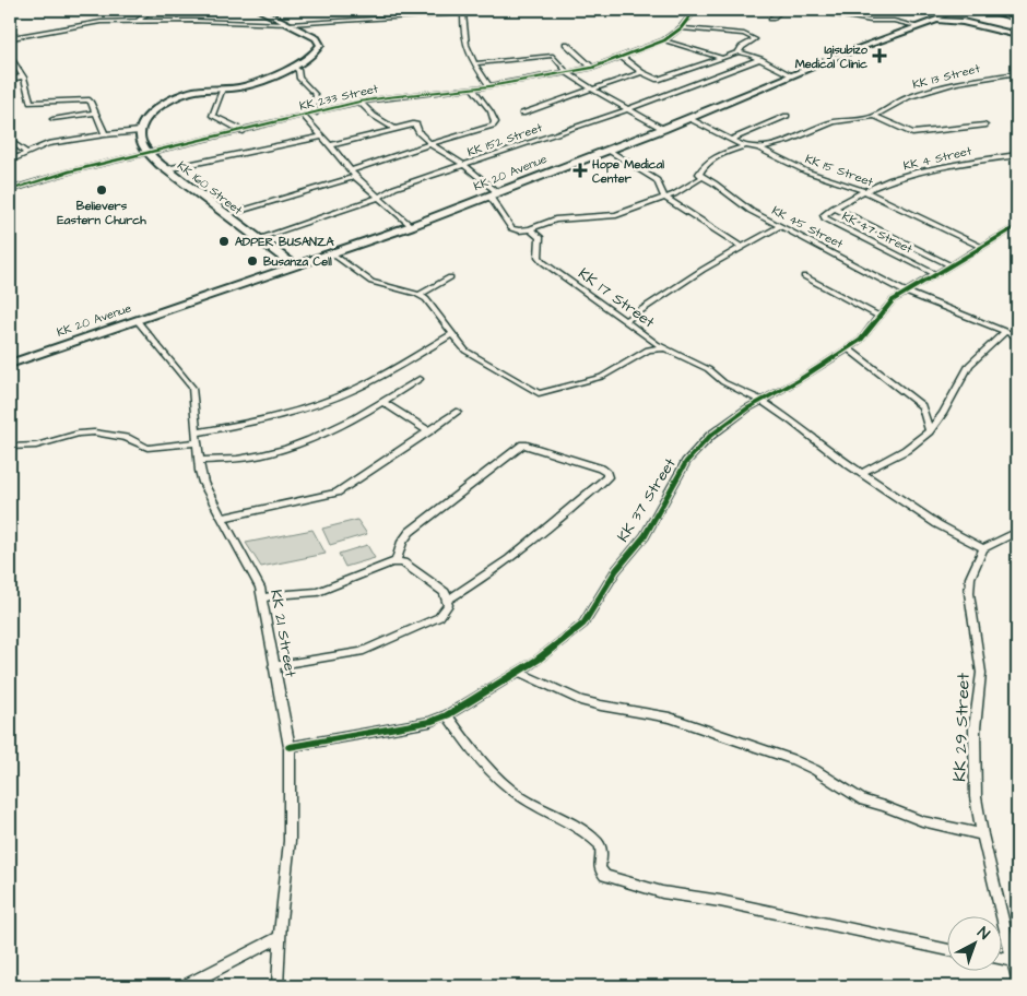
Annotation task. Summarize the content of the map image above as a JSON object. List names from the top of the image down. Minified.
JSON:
{"streets":{"main road":["KK 20 Avenue","KK 160 Street"],"street":["KK 13 Street","KK 233 Street","KK 152 Street","KK 4 Street","KK 15 Street","KK 45 Street","KK 47 Street","KK 17 Street","KK 37 Street","KK 21 Street","KK 29 Street"]},"crossings":[["KK 13 Street","KK 15 Street"],["KK 233 Street","KK 160 Street"],["KK 152 Street","KK 160 Street"],["KK 4 Street","KK 15 Street"],["KK 4 Street","KK 47 Street"],["KK 15 Street","KK 20 Avenue"],["KK 15 Street","KK 47 Street"],["KK 15 Street","KK 37 Street"],["KK 20 Avenue","KK 160 Street"],["KK 20 Avenue","KK 21 Street"],["KK 45 Street","KK 37 Street"],["KK 47 Street","KK 37 Street"],["KK 17 Street","KK 37 Street"],["KK 17 Street","KK 29 Street"],["KK 37 Street","KK 21 Street"]],"places":{"health":["Igisubizo Medical Clinic","Hope Medical Center"],"other":["Believers Eastern Church","ADPER BUSANZA","Busanza Cell"]},"north":"top right"}
